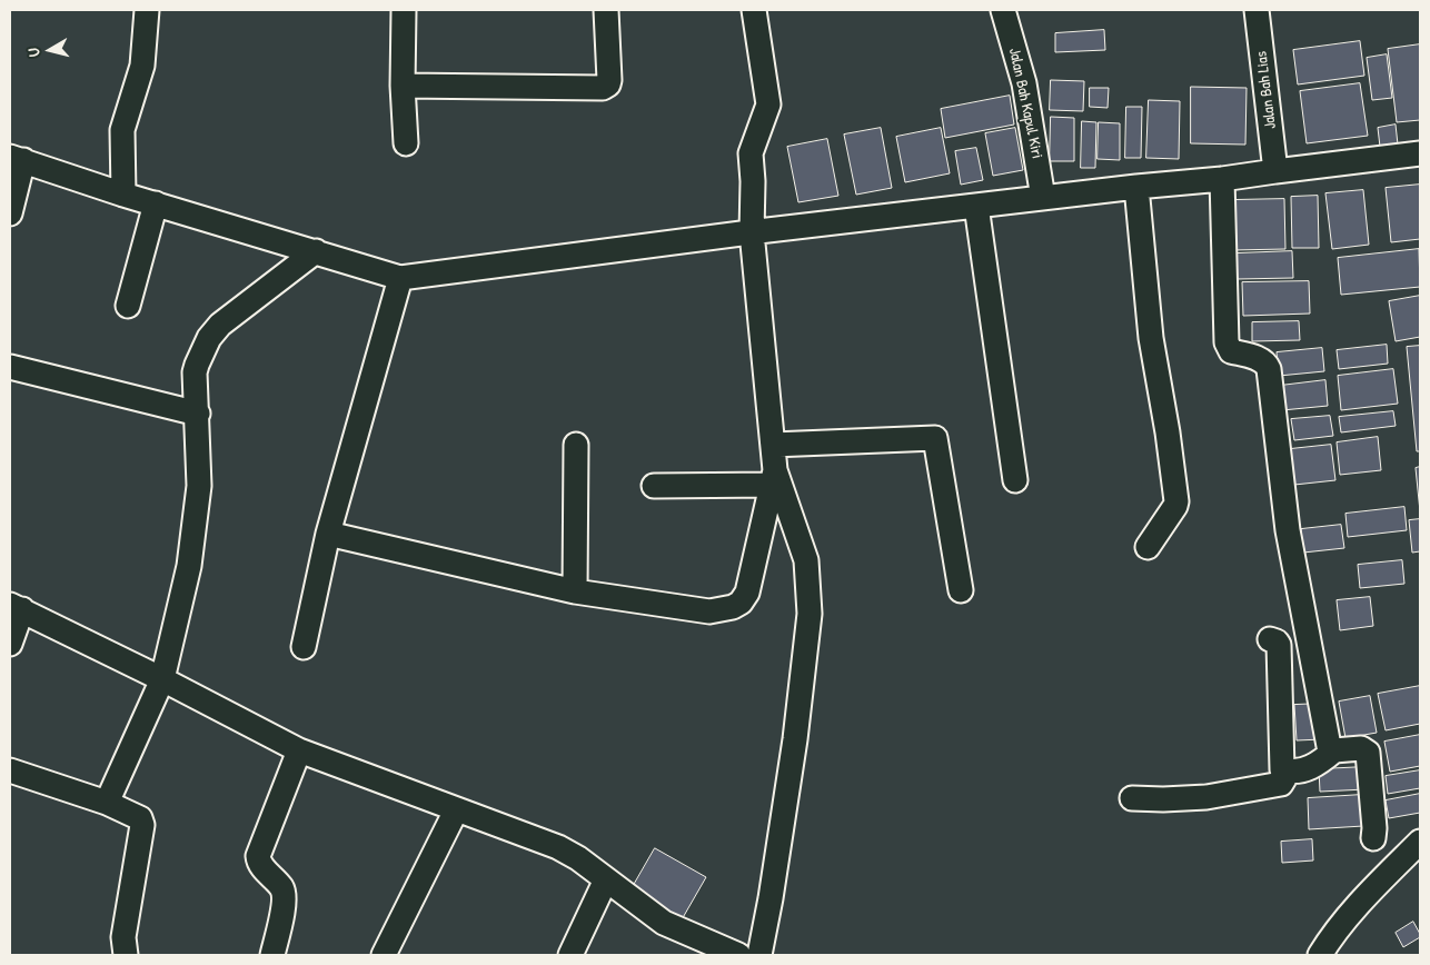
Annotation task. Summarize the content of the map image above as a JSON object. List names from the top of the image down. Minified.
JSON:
{"streets":{"street":["Jalan Bah Lias","Jalan Bah Kapul Kiri"]},"north":"left"}
